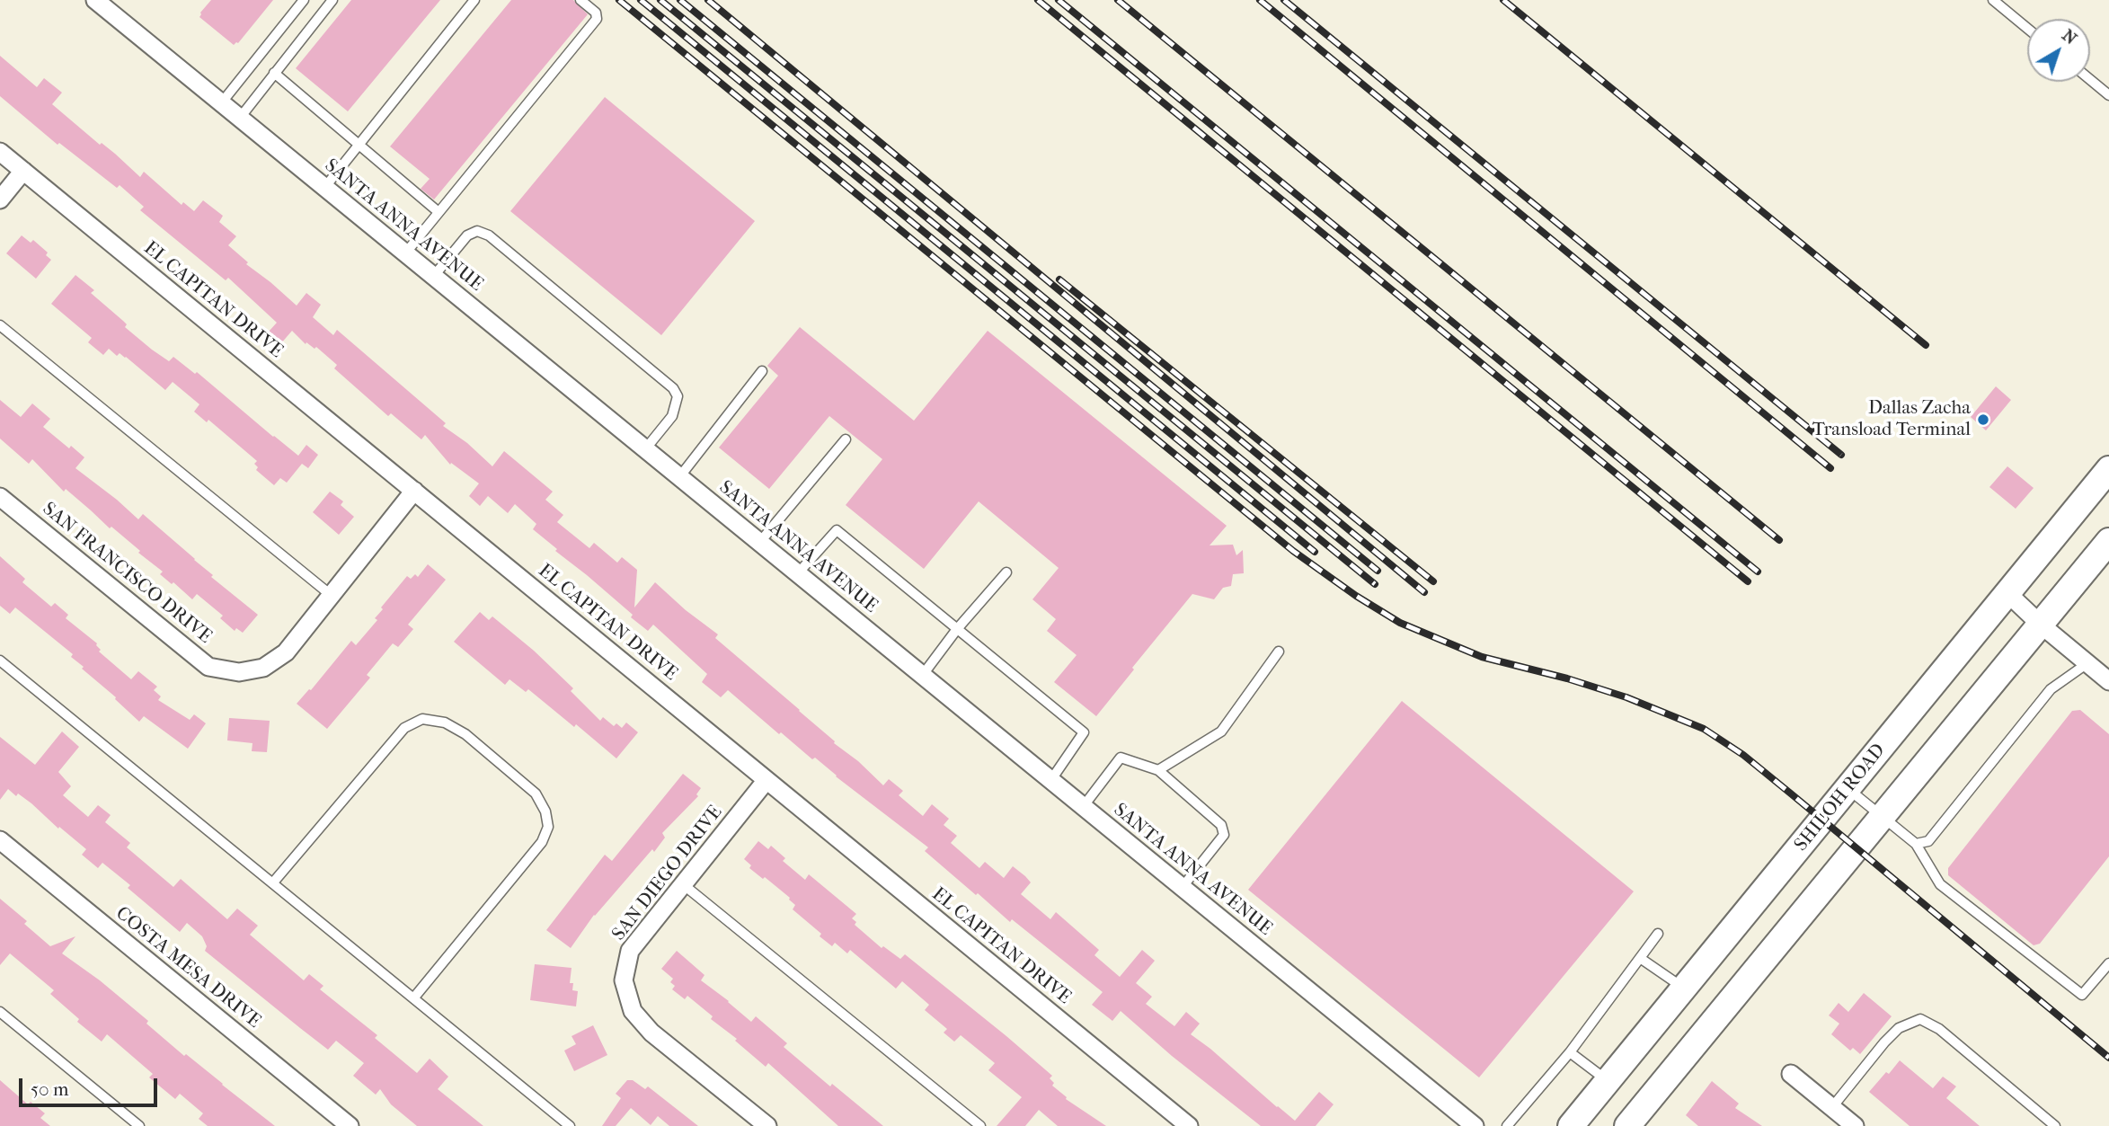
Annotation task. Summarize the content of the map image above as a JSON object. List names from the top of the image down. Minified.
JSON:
{"streets":{"main road":["SHILOH ROAD"],"street":["SANTA ANNA AVENUE","EL CAPITAN DRIVE","SAN FRANCISCO DRIVE","SAN DIEGO DRIVE","COSTA MESA DRIVE"]},"crossings":[["EL CAPITAN DRIVE","SAN FRANCISCO DRIVE"],["EL CAPITAN DRIVE","SAN DIEGO DRIVE"]],"places":["Dallas Zacha Transload Terminal"],"scale_bar":"50 m","north":"top right"}
